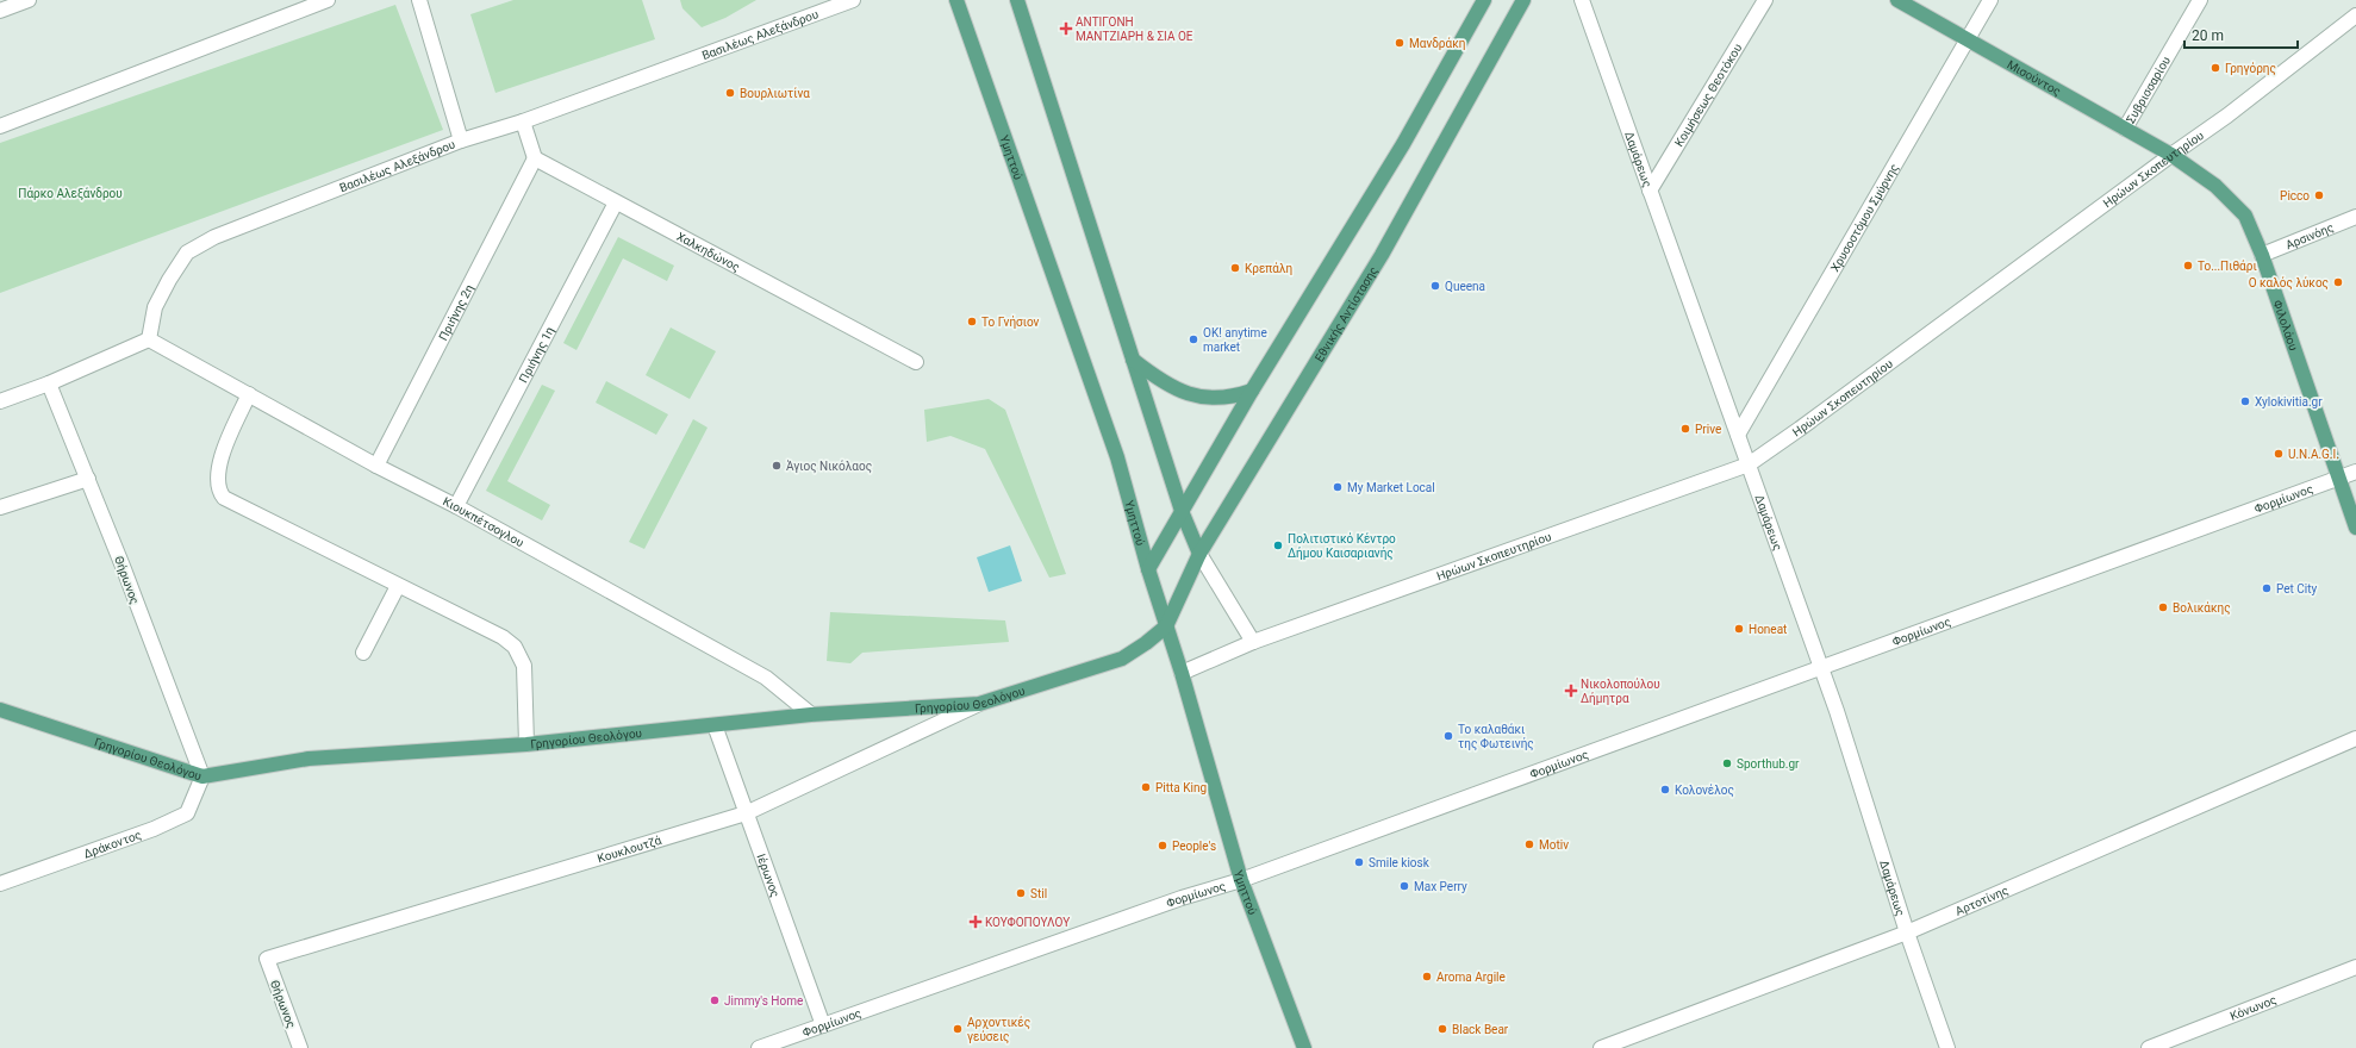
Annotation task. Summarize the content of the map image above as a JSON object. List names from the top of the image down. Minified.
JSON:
{"streets":{"main road":["Μισούντος","Υμηττού","Εθνικής Αντίστασης","Φιλολάου","Γρηγορίου Θεολόγου"],"street":["Βασιλέως Αλεξάνδρου","Συβρισσαρίου","Κοιμήσεως Θεοτόκου","Δαμάρεως","Ηρώων Σκοπευτηρίου","Χρυσοστόμου Σμύρνης","Αρσινόης","Χαλκηδώνος","Πριήνης 2η","Πριήνης 1η","Φορμίωνος","Κιουκπέτσογλου","Θήρωνος","Δράκοντος","Κουκλουτζά","Ιέρωνος","Αρτοτίνης","Κόνωνος"]},"crossings":[["Βασιλέως Αλεξάνδρου","Κιουκπέτσογλου"],["Μισούντος","Συβρισσαρίου"],["Μισούντος","Ηρώων Σκοπευτηρίου"],["Μισούντος","Χρυσοστόμου Σμύρνης"],["Μισούντος","Φιλολάου"],["Κοιμήσεως Θεοτόκου","Δαμάρεως"],["Υμηττού","Ηρώων Σκοπευτηρίου"],["Υμηττού","Εθνικής Αντίστασης"],["Υμηττού","Φορμίωνος"],["Υμηττού","Γρηγορίου Θεολόγου"],["Δαμάρεως","Ηρώων Σκοπευτηρίου"],["Δαμάρεως","Χρυσοστόμου Σμύρνης"],["Δαμάρεως","Φορμίωνος"],["Δαμάρεως","Αρτοτίνης"],["Ηρώων Σκοπευτηρίου","Φιλολάου"],["Αρσινόης","Φιλολάου"],["Χαλκηδώνος","Πριήνης 2η"],["Χαλκηδώνος","Πριήνης 1η"],["Πριήνης 2η","Κιουκπέτσογλου"],["Εθνικής Αντίστασης","Γρηγορίου Θεολόγου"],["Φιλολάου","Φορμίωνος"],["Πριήνης 1η","Κιουκπέτσογλου"],["Φορμίωνος","Ιέρωνος"],["Κιουκπέτσογλου","Γρηγορίου Θεολόγου"],["Θήρωνος","Γρηγορίου Θεολόγου"],["Θήρωνος","Δράκοντος"],["Θήρωνος","Κουκλουτζά"],["Γρηγορίου Θεολόγου","Δράκοντος"],["Γρηγορίου Θεολόγου","Κουκλουτζά"],["Γρηγορίου Θεολόγου","Ιέρωνος"],["Κουκλουτζά","Ιέρωνος"]],"parks":["Πάρκο Αλεξάνδρου"],"places":{"health":["ΑΝΤΙΓΟΝΗ ΜΑΝΤΖΙΑΡΗ & ΣΙΑ ΟΕ","Νικολοπούλου Δήμητρα","ΚΟΥΦΟΠΟΥΛΟΥ"],"other":["Μανδράκη","Γρηγόρης","Βουρλιωτίνα","Picco","Το...Πιθάρι","Κρεπάλη","Ο καλός λύκος","Queena","Το Γνήσιον","OK! anytime market","Xylokivitia.gr","Prive","U.N.A.G.I.","Άγιος Νικόλαος","My Market Local","Πολιτιστικό Κέντρο Δήμου Καισαριανής","Pet City","Βολικάκης","Honeat","Το καλαθάκι της Φωτεινής","Sporthub.gr","Pitta King","Κολονέλος","Motiv","People's","Smile kiosk","Max Perry","Stil","Aroma Argile","Jimmy's Home","Αρχοντικές γεύσεις","Black Bear"]},"scale_bar":"20 m"}
